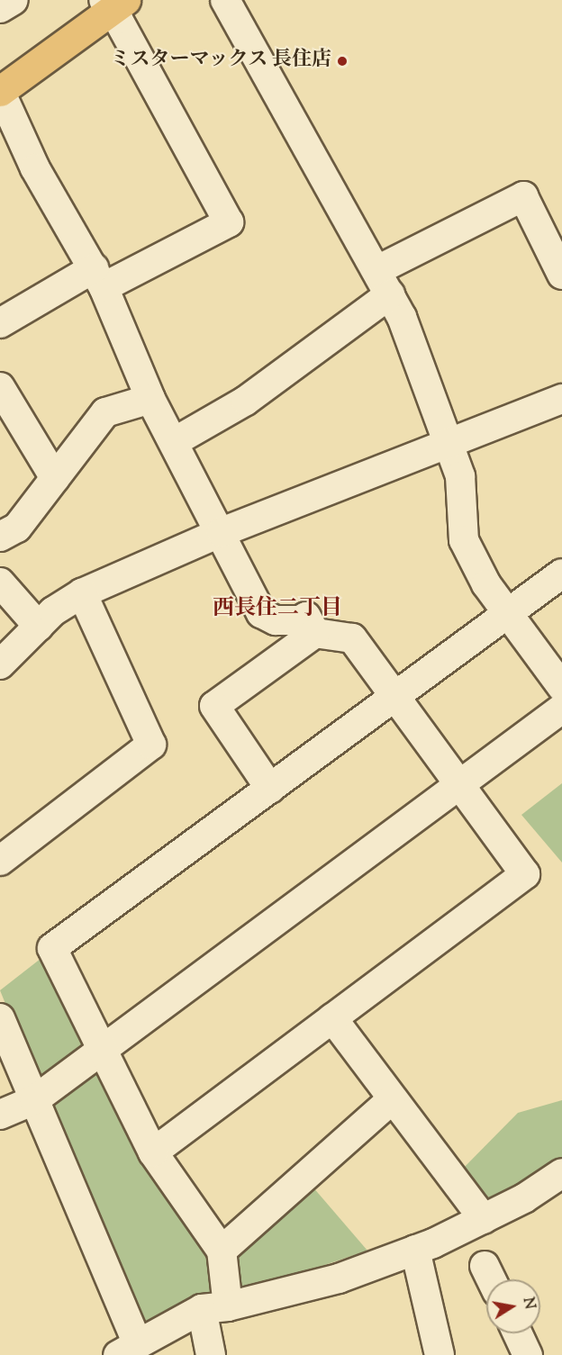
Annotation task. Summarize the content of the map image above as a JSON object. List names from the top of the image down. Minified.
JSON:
{"districts":["西長住二丁目"],"places":["ミスターマックス 長住店"],"north":"right"}
